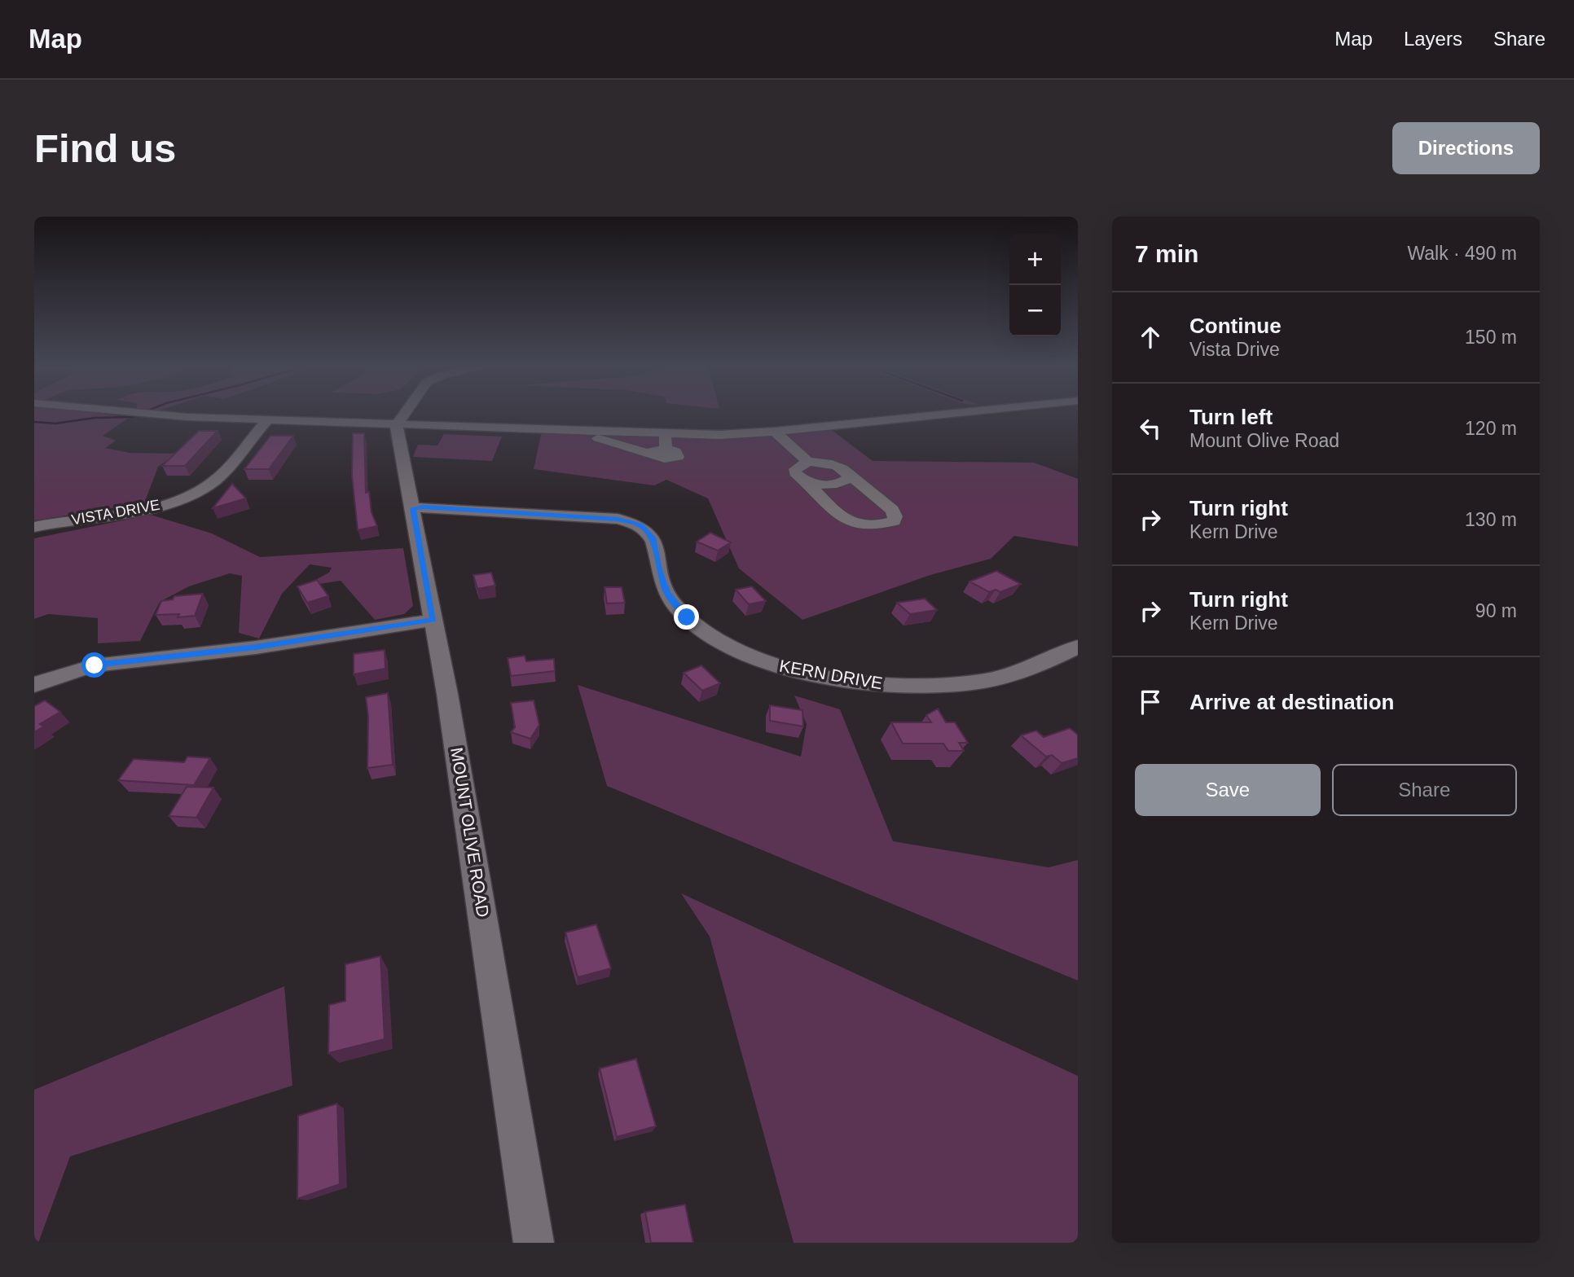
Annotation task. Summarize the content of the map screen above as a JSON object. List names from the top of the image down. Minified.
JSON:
{"streets":{"street":["VISTA DRIVE","KERN DRIVE","MOUNT OLIVE ROAD"]},"crossings":[["KERN DRIVE","MOUNT OLIVE ROAD"]],"page":{"header":"Map","nav":["Map","Layers","Share"],"buttons":["Directions",["Save","Share"]],"title":"Find us","heading":["7 min","Walk · 490 m"],"map_buttons":["+","−"],"list":[["Continue","Vista Drive","150 m"],["Turn left","Mount Olive Road","120 m"],["Turn right","Kern Drive","130 m"],["Turn right","Kern Drive","90 m"],"Arrive at destination"]}}
